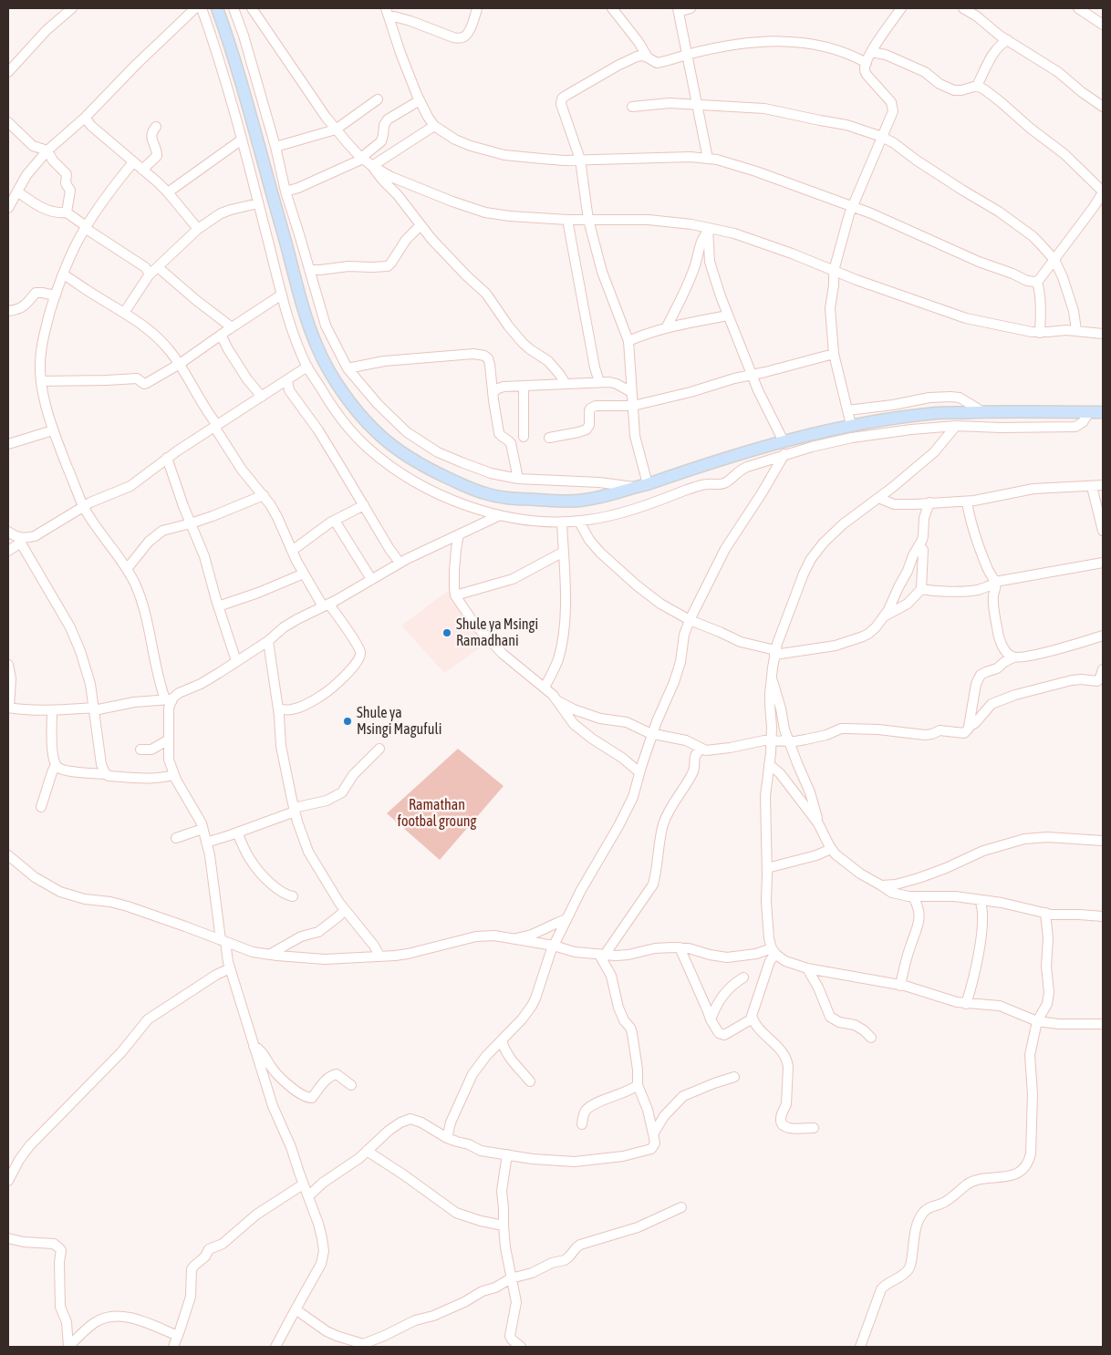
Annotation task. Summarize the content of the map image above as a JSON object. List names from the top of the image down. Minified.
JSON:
{"parks":["Ramathan footbal groung"],"places":["Shule ya Msingi Ramadhani","Shule ya Msingi Magufuli"]}
